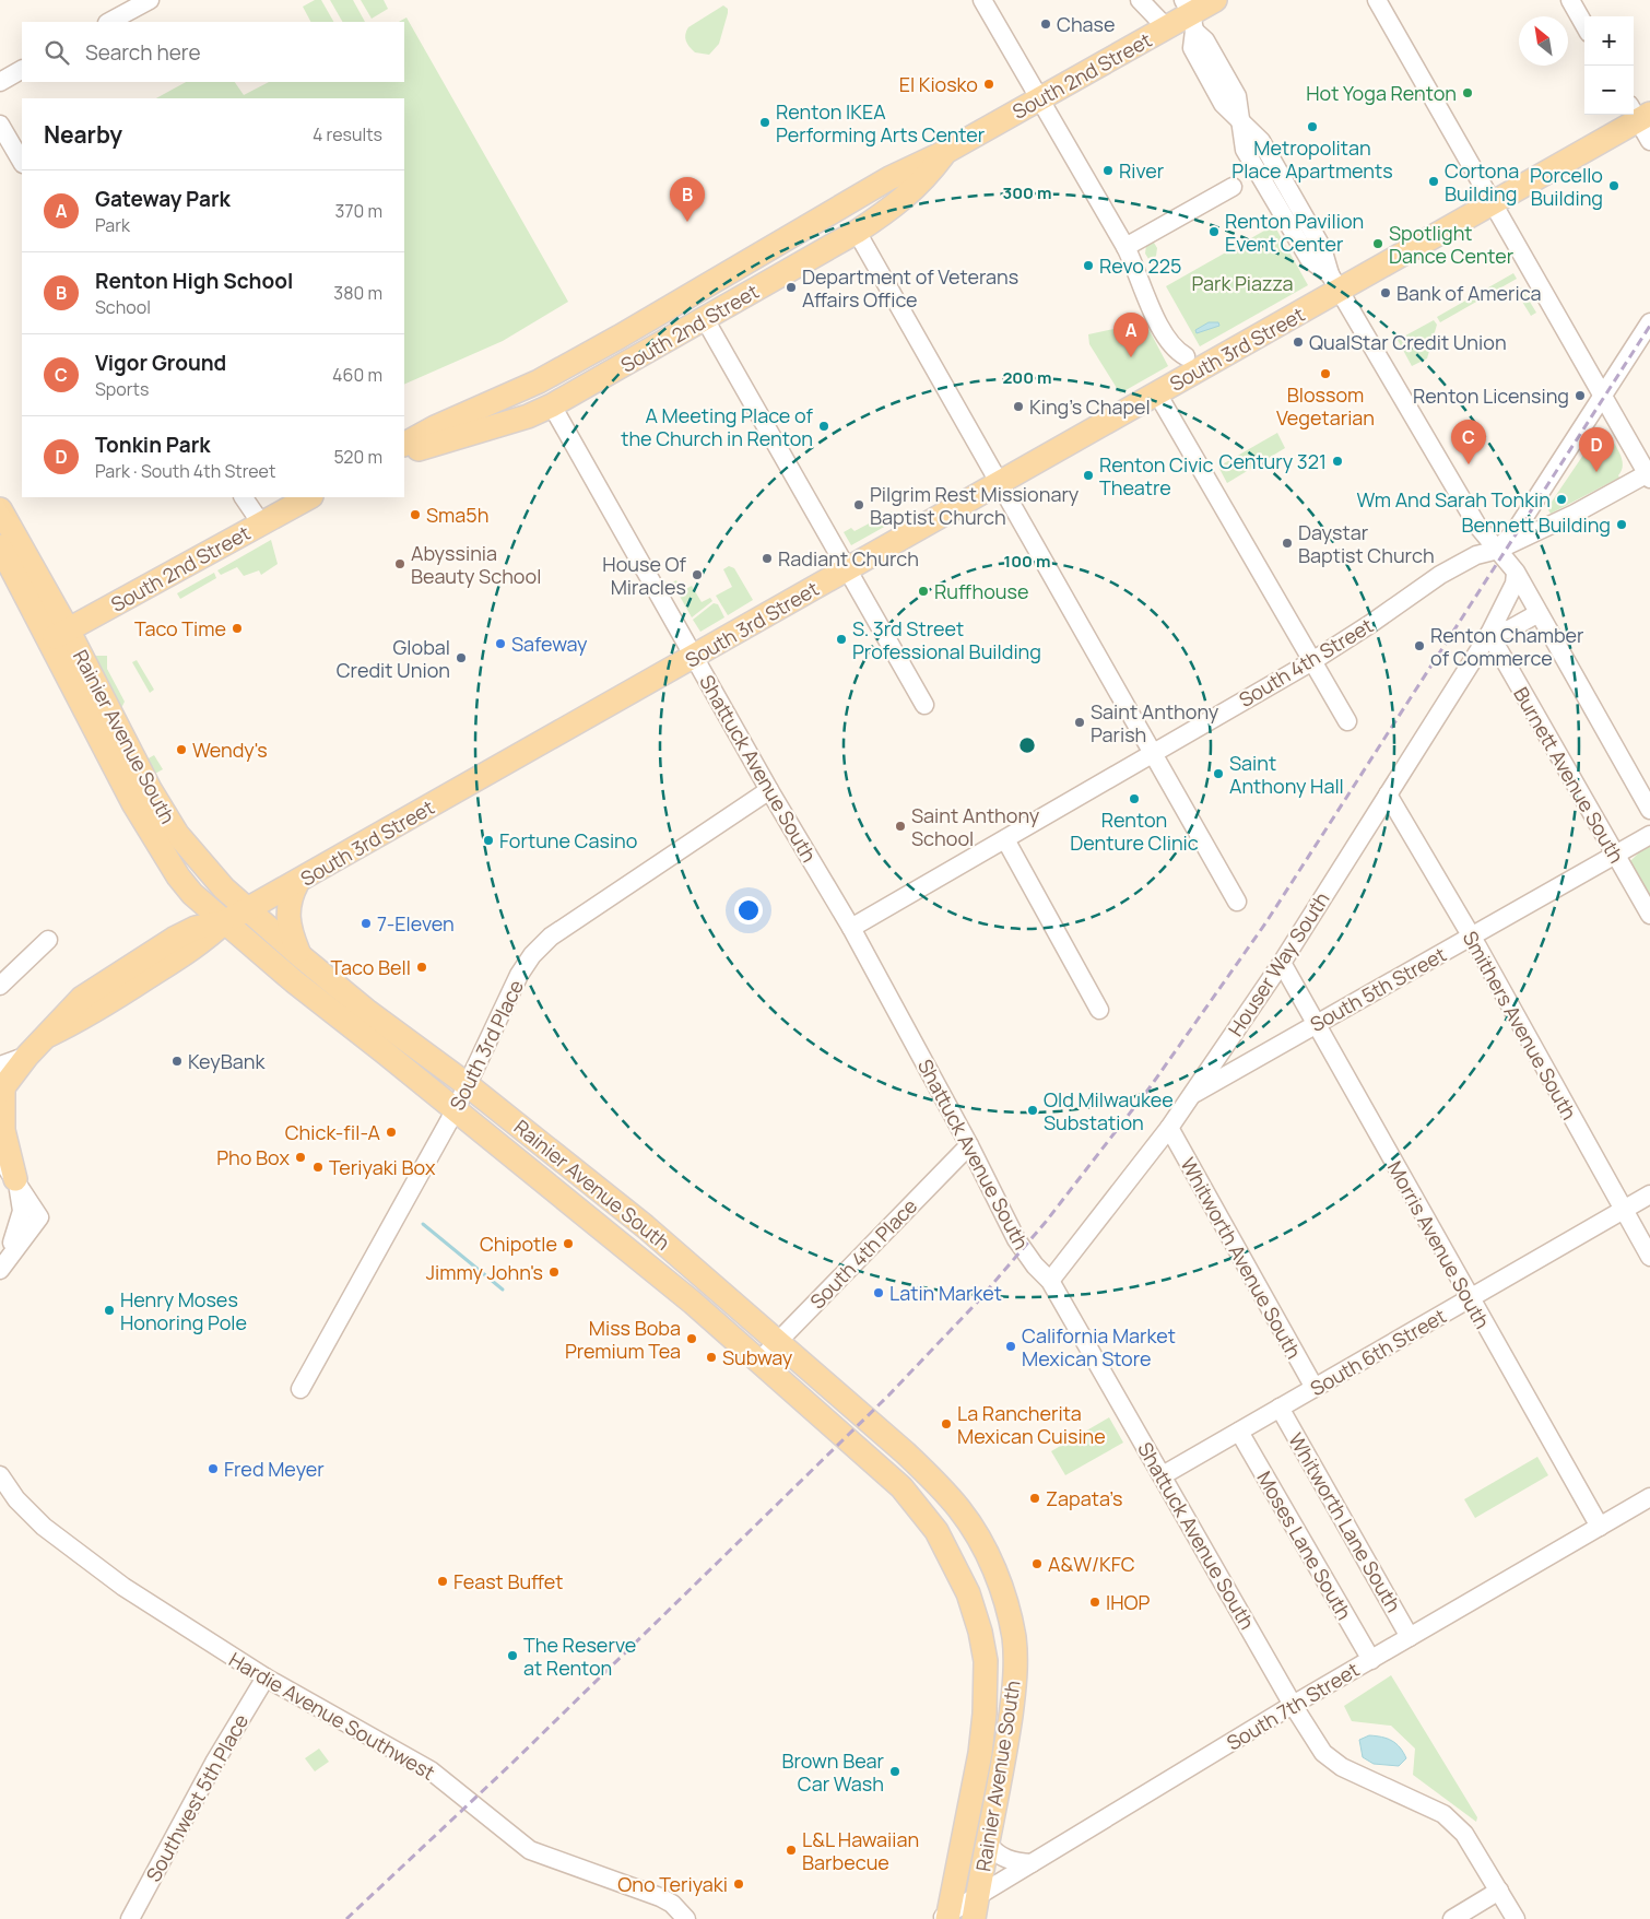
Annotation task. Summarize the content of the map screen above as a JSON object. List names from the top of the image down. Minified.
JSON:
{"streets":{"main road":["South 2nd Street","South 3rd Street","Rainier Avenue South"],"street":["South 4th Street","Shattuck Avenue South","Burnett Avenue South","Houser Way South","South 5th Street","Smithers Avenue South","South 3rd Place","Morris Avenue South","South 4th Place","Whitworth Avenue South","South 6th Street","Whitworth Lane South","Moses Lane South","South 7th Street","Hardie Avenue Southwest","Southwest 5th Place"]},"crossings":[["South 2nd Street","Rainier Avenue South"],["South 2nd Street","Shattuck Avenue South"],["South 3rd Street","Rainier Avenue South"],["South 3rd Street","Shattuck Avenue South"],["South 4th Street","Shattuck Avenue South"],["Rainier Avenue South","South 3rd Place"],["Rainier Avenue South","South 4th Place"],["Rainier Avenue South","South 7th Street"],["Shattuck Avenue South","Houser Way South"],["Shattuck Avenue South","South 3rd Place"],["Shattuck Avenue South","South 4th Place"],["Shattuck Avenue South","South 6th Street"],["Shattuck Avenue South","South 7th Street"],["Burnett Avenue South","Houser Way South"],["Burnett Avenue South","South 5th Street"],["Houser Way South","South 5th Street"],["Houser Way South","Smithers Avenue South"],["Houser Way South","Morris Avenue South"],["Houser Way South","Whitworth Avenue South"],["South 5th Street","Smithers Avenue South"],["South 5th Street","Morris Avenue South"],["Smithers Avenue South","South 6th Street"],["Morris Avenue South","South 6th Street"],["Morris Avenue South","South 7th Street"],["Whitworth Avenue South","South 6th Street"],["South 6th Street","Whitworth Lane South"],["South 6th Street","Moses Lane South"],["Whitworth Lane South","South 7th Street"],["Moses Lane South","South 7th Street"],["Hardie Avenue Southwest","Southwest 5th Place"]],"parks":["Park Piazza"],"places":["Chase","El Kiosko","Hot Yoga Renton","Renton IKEA Performing Arts Center","Metropolitan Place Apartments","River","Cortona Building","Porcello Building","Renton Pavilion Event Center","Spotlight Dance Center","Revo 225","Department of Veterans Affairs Office","Bank of America","QualStar Credit Union","Blossom Vegetarian","Renton Licensing","King's Chapel","A Meeting Place of the Church in Renton","Century 321","Renton Civic Theatre","Wm And Sarah Tonkin","Pilgrim Rest Missionary Baptist Church","Sma5h","Bennett Building","Daystar Baptist Church","Radiant Church","Abyssinia Beauty School","House Of Miracles","Ruffhouse","Taco Time","S. 3rd Street Professional Building","Safeway","Renton Chamber of Commerce","Global Credit Union","Saint Anthony Parish","Wendy's","Saint Anthony Hall","Renton Denture Clinic","Saint Anthony School","Fortune Casino","7-Eleven","Taco Bell","KeyBank","Old Milwaukee Substation","Chick-fil-A","Pho Box","Teriyaki Box","Chipotle","Jimmy John's","Latin Market","Henry Moses Honoring Pole","Miss Boba Premium Tea","California Market Mexican Store","Subway","La Rancherita Mexican Cuisine","Fred Meyer","Zapata’s","A&W/KFC","Feast Buffet","IHOP","The Reserve at Renton","Brown Bear Car Wash","L&L Hawaiian Barbecue","Ono Teriyaki"],"north":"top left","page":{"map_buttons":["+","−"],"search":"Search here","heading":["Nearby","4 results"],"list":[{"mark":"A","name":"Gateway Park","note":"Park","value":"370 m"},{"mark":"B","name":"Renton High School","note":"School","value":"380 m"},{"mark":"C","name":"Vigor Ground","note":"Sports","value":"460 m"},{"mark":"D","name":"Tonkin Park","note":"Park · South 4th Street","value":"520 m"}],"pins":["B","A","C","D"]},"rings":["300 m","200 m","100 m"]}
